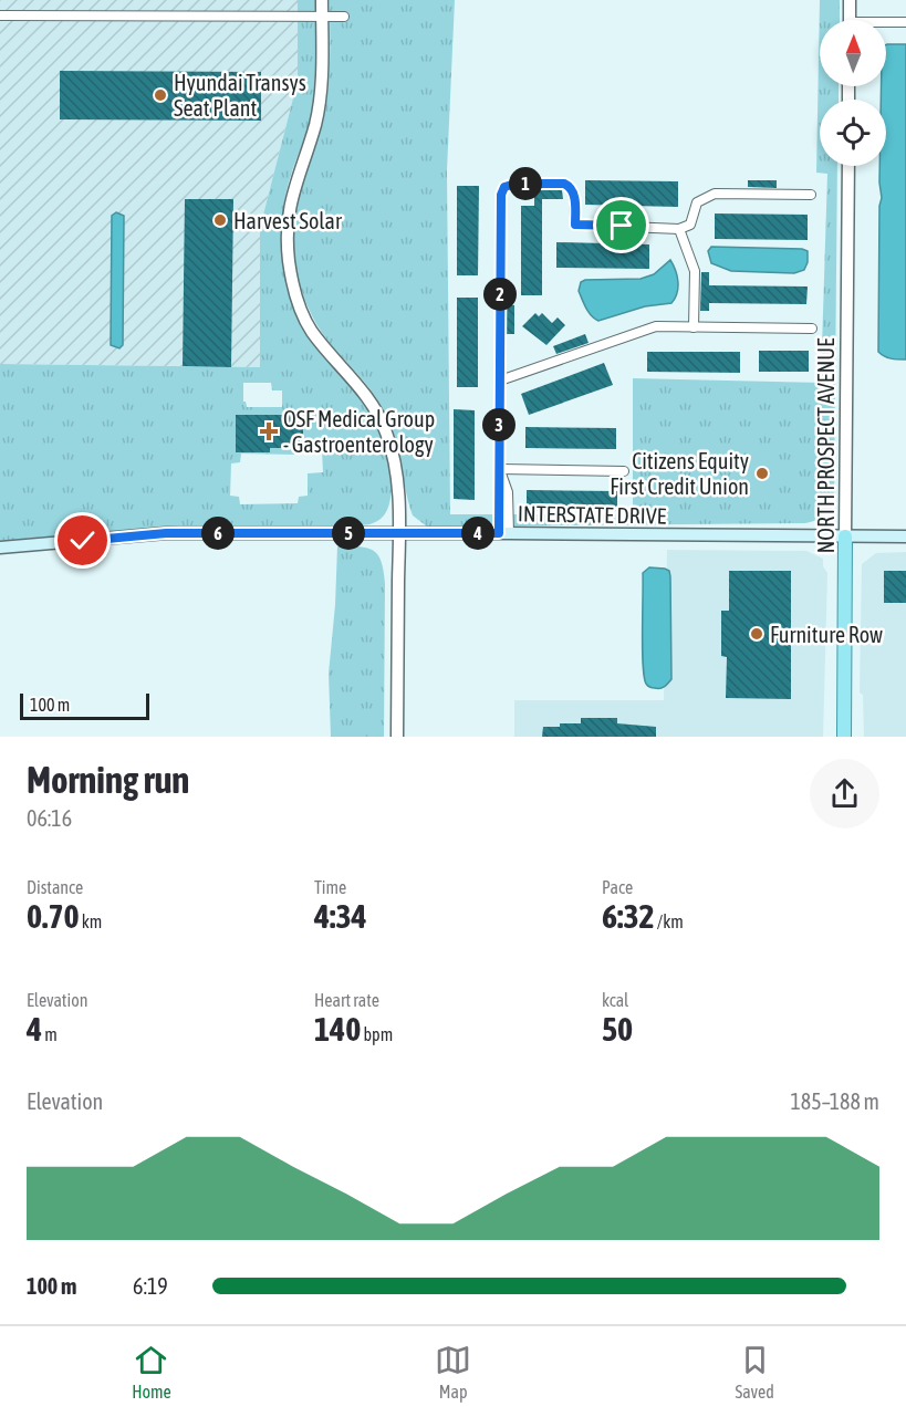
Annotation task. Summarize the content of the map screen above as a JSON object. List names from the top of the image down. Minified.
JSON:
{"streets":{"main road":["NORTH PROSPECT AVENUE","INTERSTATE DRIVE"]},"crossings":[["NORTH PROSPECT AVENUE","INTERSTATE DRIVE"]],"places":{"other":["Hyundai Transys Seat Plant","Harvest Solar","Citizens Equity First Credit Union","Furniture Row"],"health":["OSF Medical Group - Gastroenterology"]},"scale_bar":"100 m","north":"top","page":{"pins":["1","2","3","4","5","6"],"scale":"100 m","heading":["Morning run","06:16"],"stats":[["Distance","0.70 km"],["Time","4:34"],["Pace","6:32 /km"],["Elevation","4 m"],["Heart rate","140 bpm"],["kcal","50"]],"chart":["Elevation","185–188 m"],"list":[{"name":"100 m","note":"6:19"}],"tabs":["Home","Map","Saved"]}}
